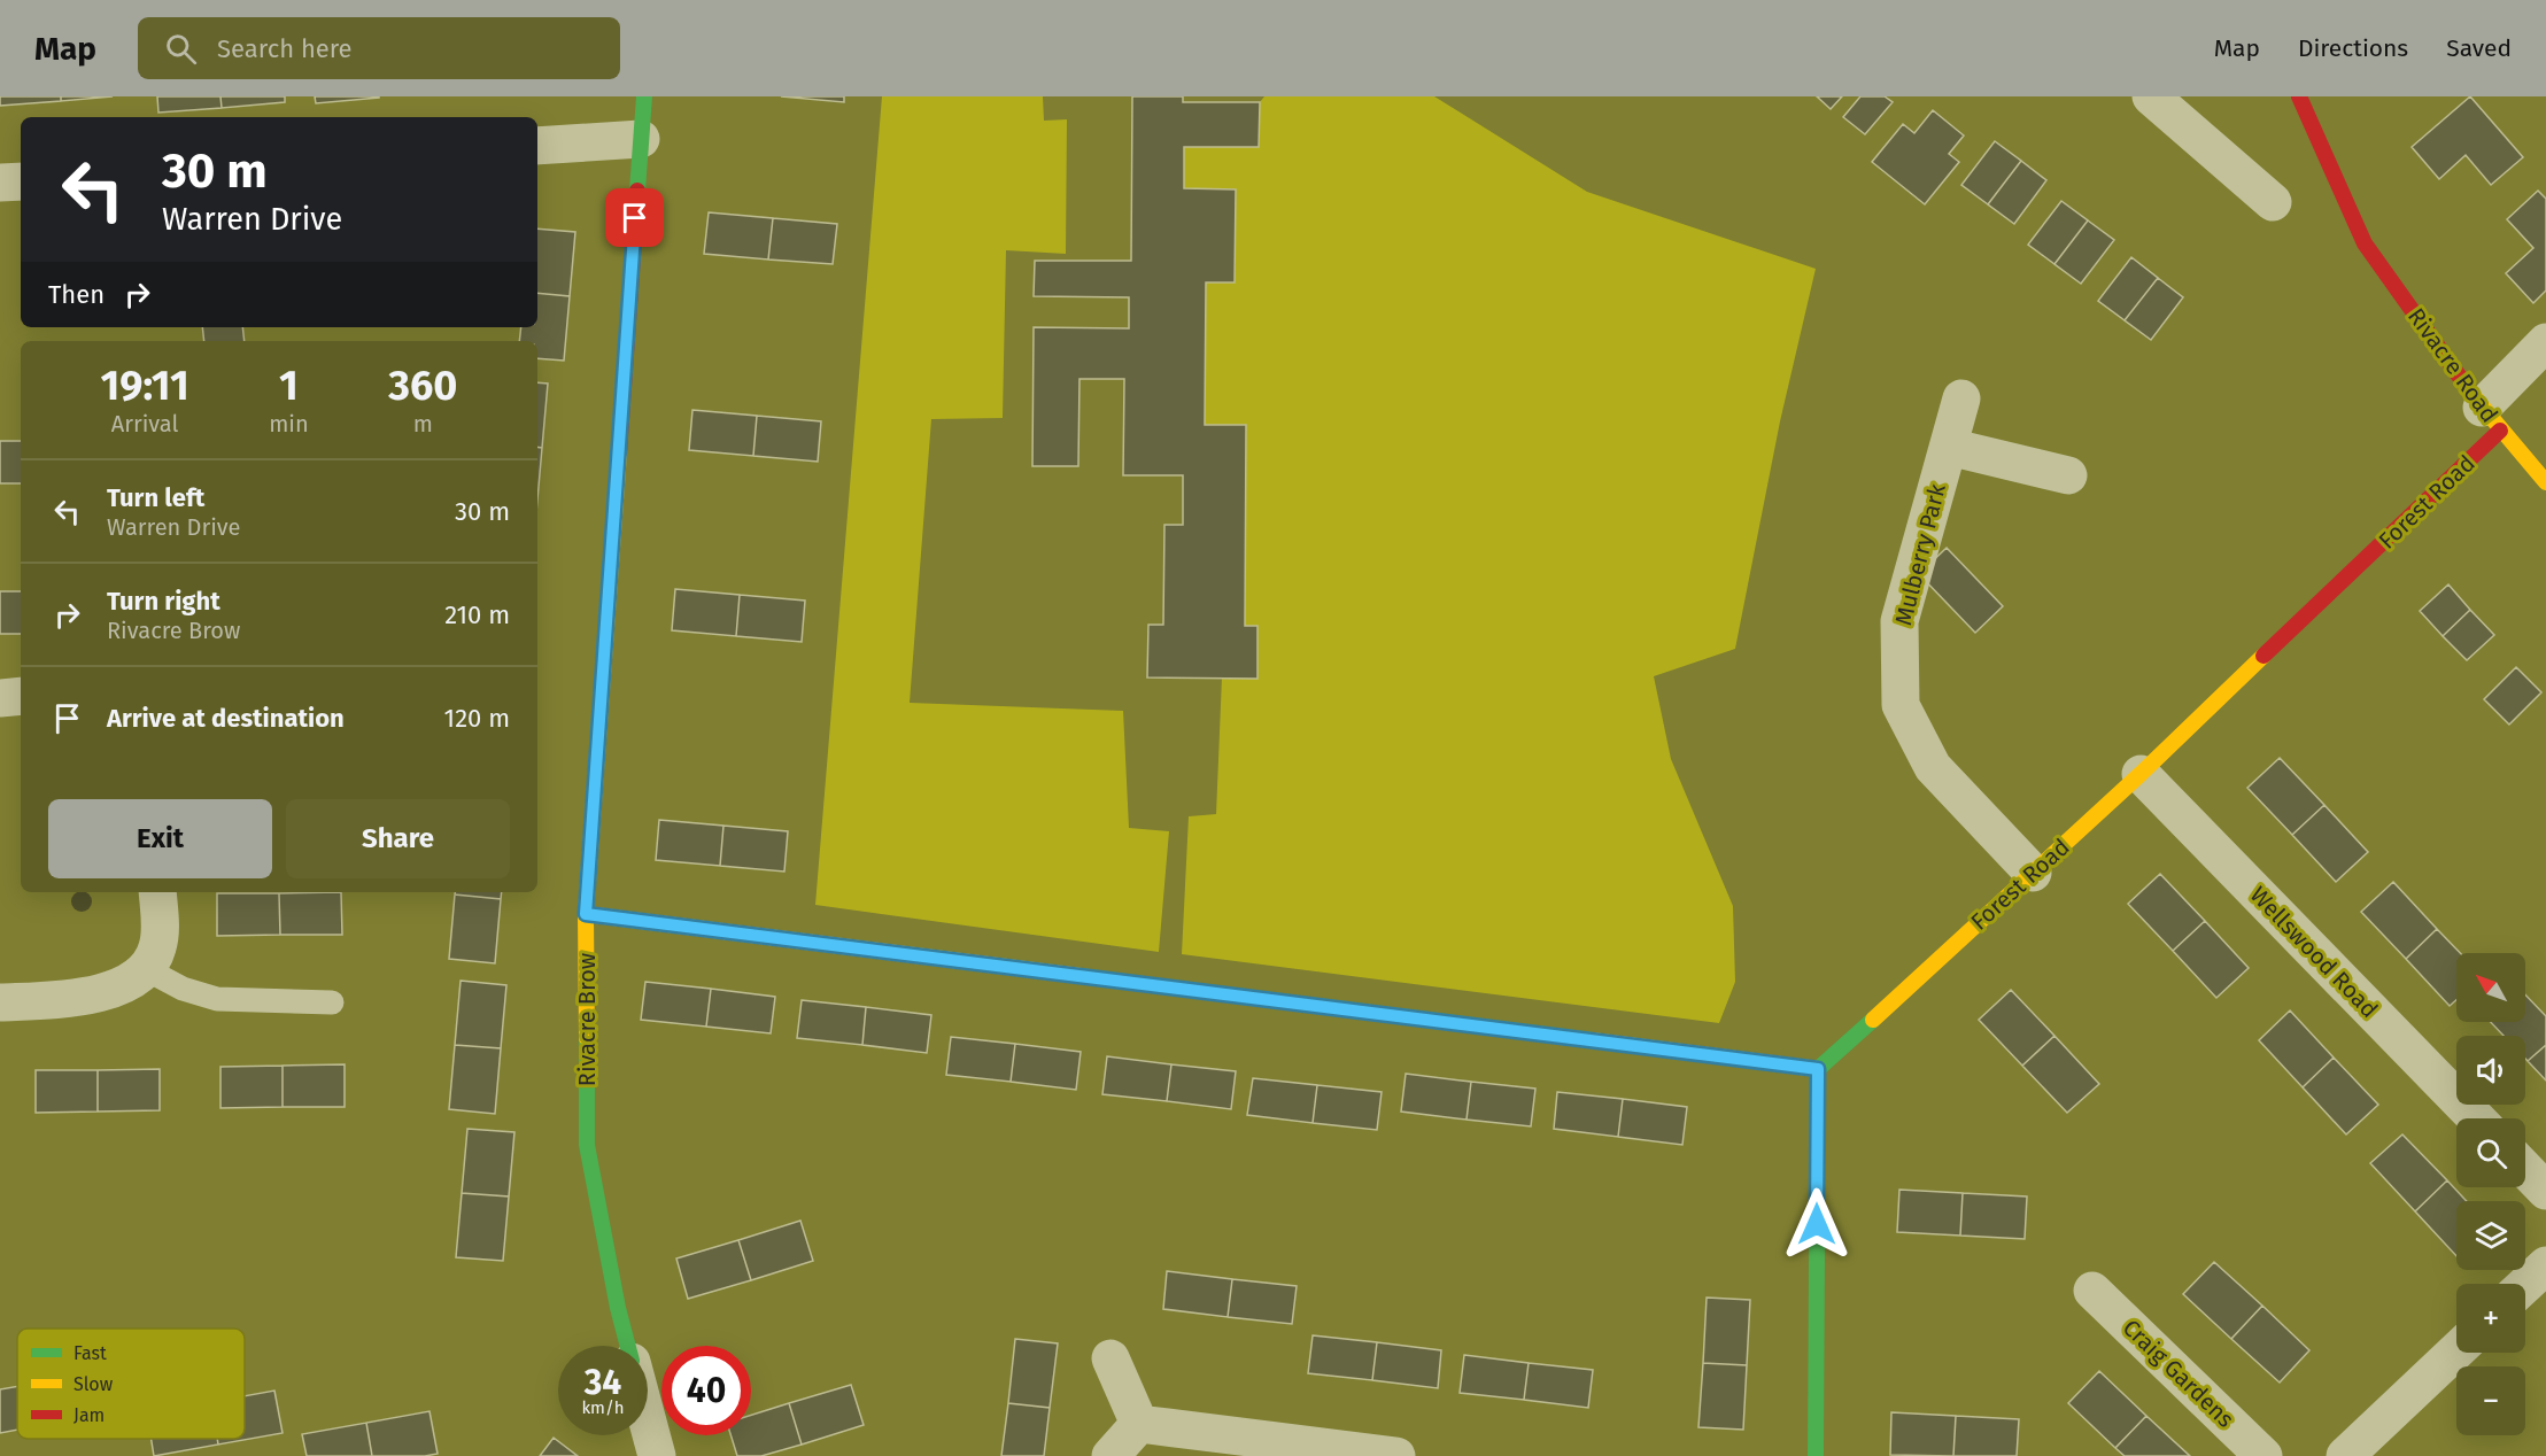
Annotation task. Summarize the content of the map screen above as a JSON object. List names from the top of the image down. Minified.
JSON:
{"streets":{"street":["Rivacre Road","Forest Road","Mulberry Park","Wellswood Road","Rivacre Brow","Craig Gardens"]},"crossings":[["Rivacre Road","Forest Road"],["Forest Road","Mulberry Park"],["Forest Road","Wellswood Road"]],"legend":["Fast","Slow","Jam"],"north":"top left","page":{"header":"Map","search":"Search here","nav":["Map","Directions","Saved"],"turn":["30 m","Warren Drive"],"then":"Then","eta":["19:11","Arrival","1","min","360","m"],"list":[{"name":"Turn left","note":"Warren Drive","value":"30 m"},{"name":"Turn right","note":"Rivacre Brow","value":"210 m"},{"name":"Arrive at destination","value":"120 m"}],"buttons":["Exit","Share"],"map_buttons":["+","−"],"speed":"34 km/h","limit":"40"}}
